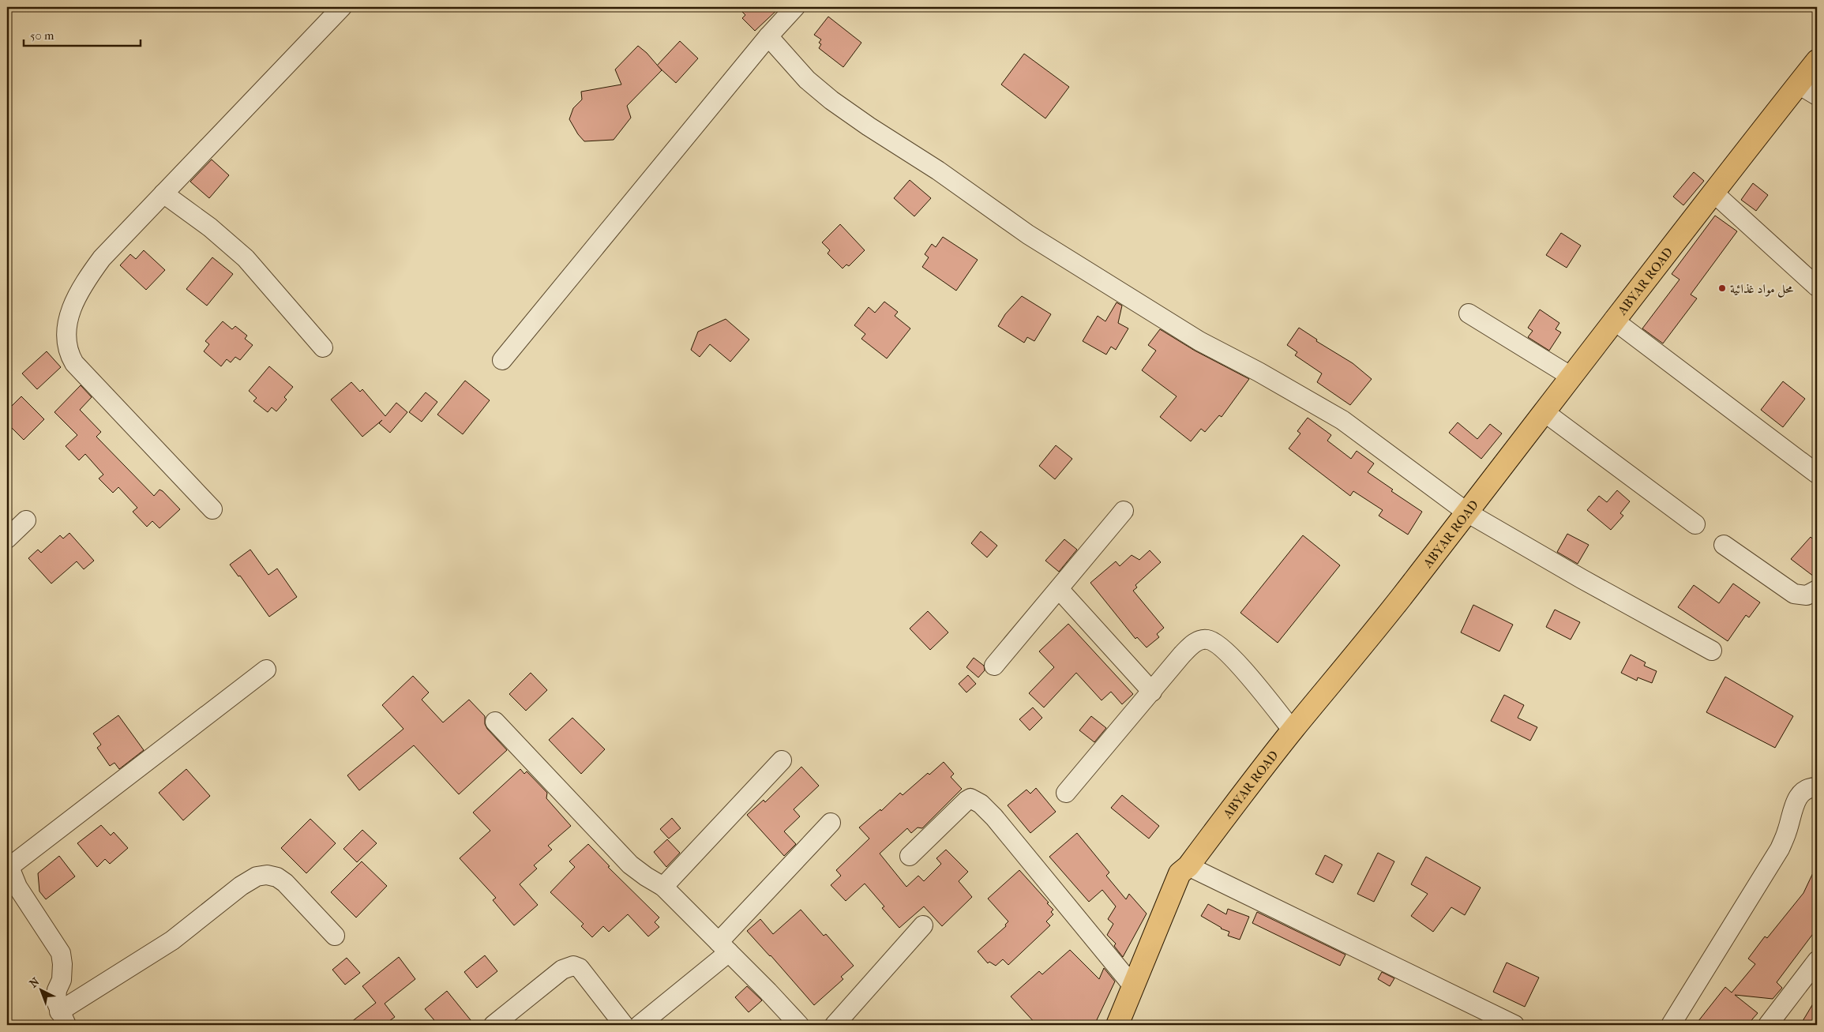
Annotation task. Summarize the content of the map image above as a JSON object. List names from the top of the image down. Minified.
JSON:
{"streets":{"main road":["ABYAR ROAD"]},"places":["محل مواد غذائية"],"scale_bar":"50 m","north":"top left"}
